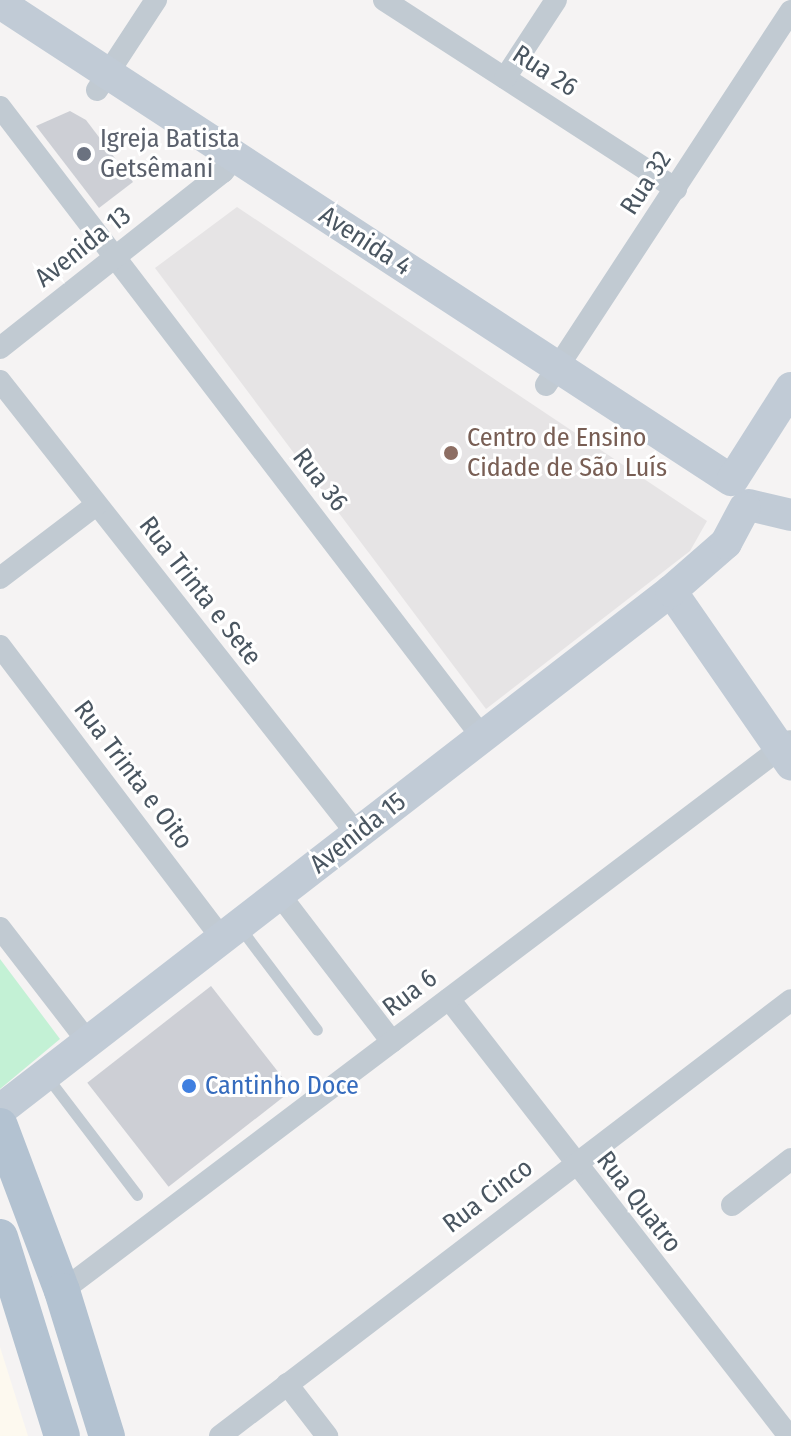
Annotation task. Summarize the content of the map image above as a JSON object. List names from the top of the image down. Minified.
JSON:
{"streets":{"main road":["Avenida 4","Avenida 15"],"street":["Rua 26","Rua 32","Avenida 13","Rua 36","Rua Trinta e Sete","Rua Trinta e Oito","Rua 6","Rua Cinco","Rua Quatro"]},"crossings":[["Rua 26","Rua 32"],["Rua 32","Avenida 4"],["Avenida 4","Avenida 13"],["Avenida 4","Avenida 15"],["Avenida 13","Rua 36"],["Rua 36","Avenida 15"],["Rua Trinta e Sete","Avenida 15"],["Rua Trinta e Oito","Avenida 15"],["Rua 6","Rua Quatro"],["Rua Cinco","Rua Quatro"]],"places":["Igreja Batista Getsêmani","Centro de Ensino Cidade de São Luís","Cantinho Doce"]}
